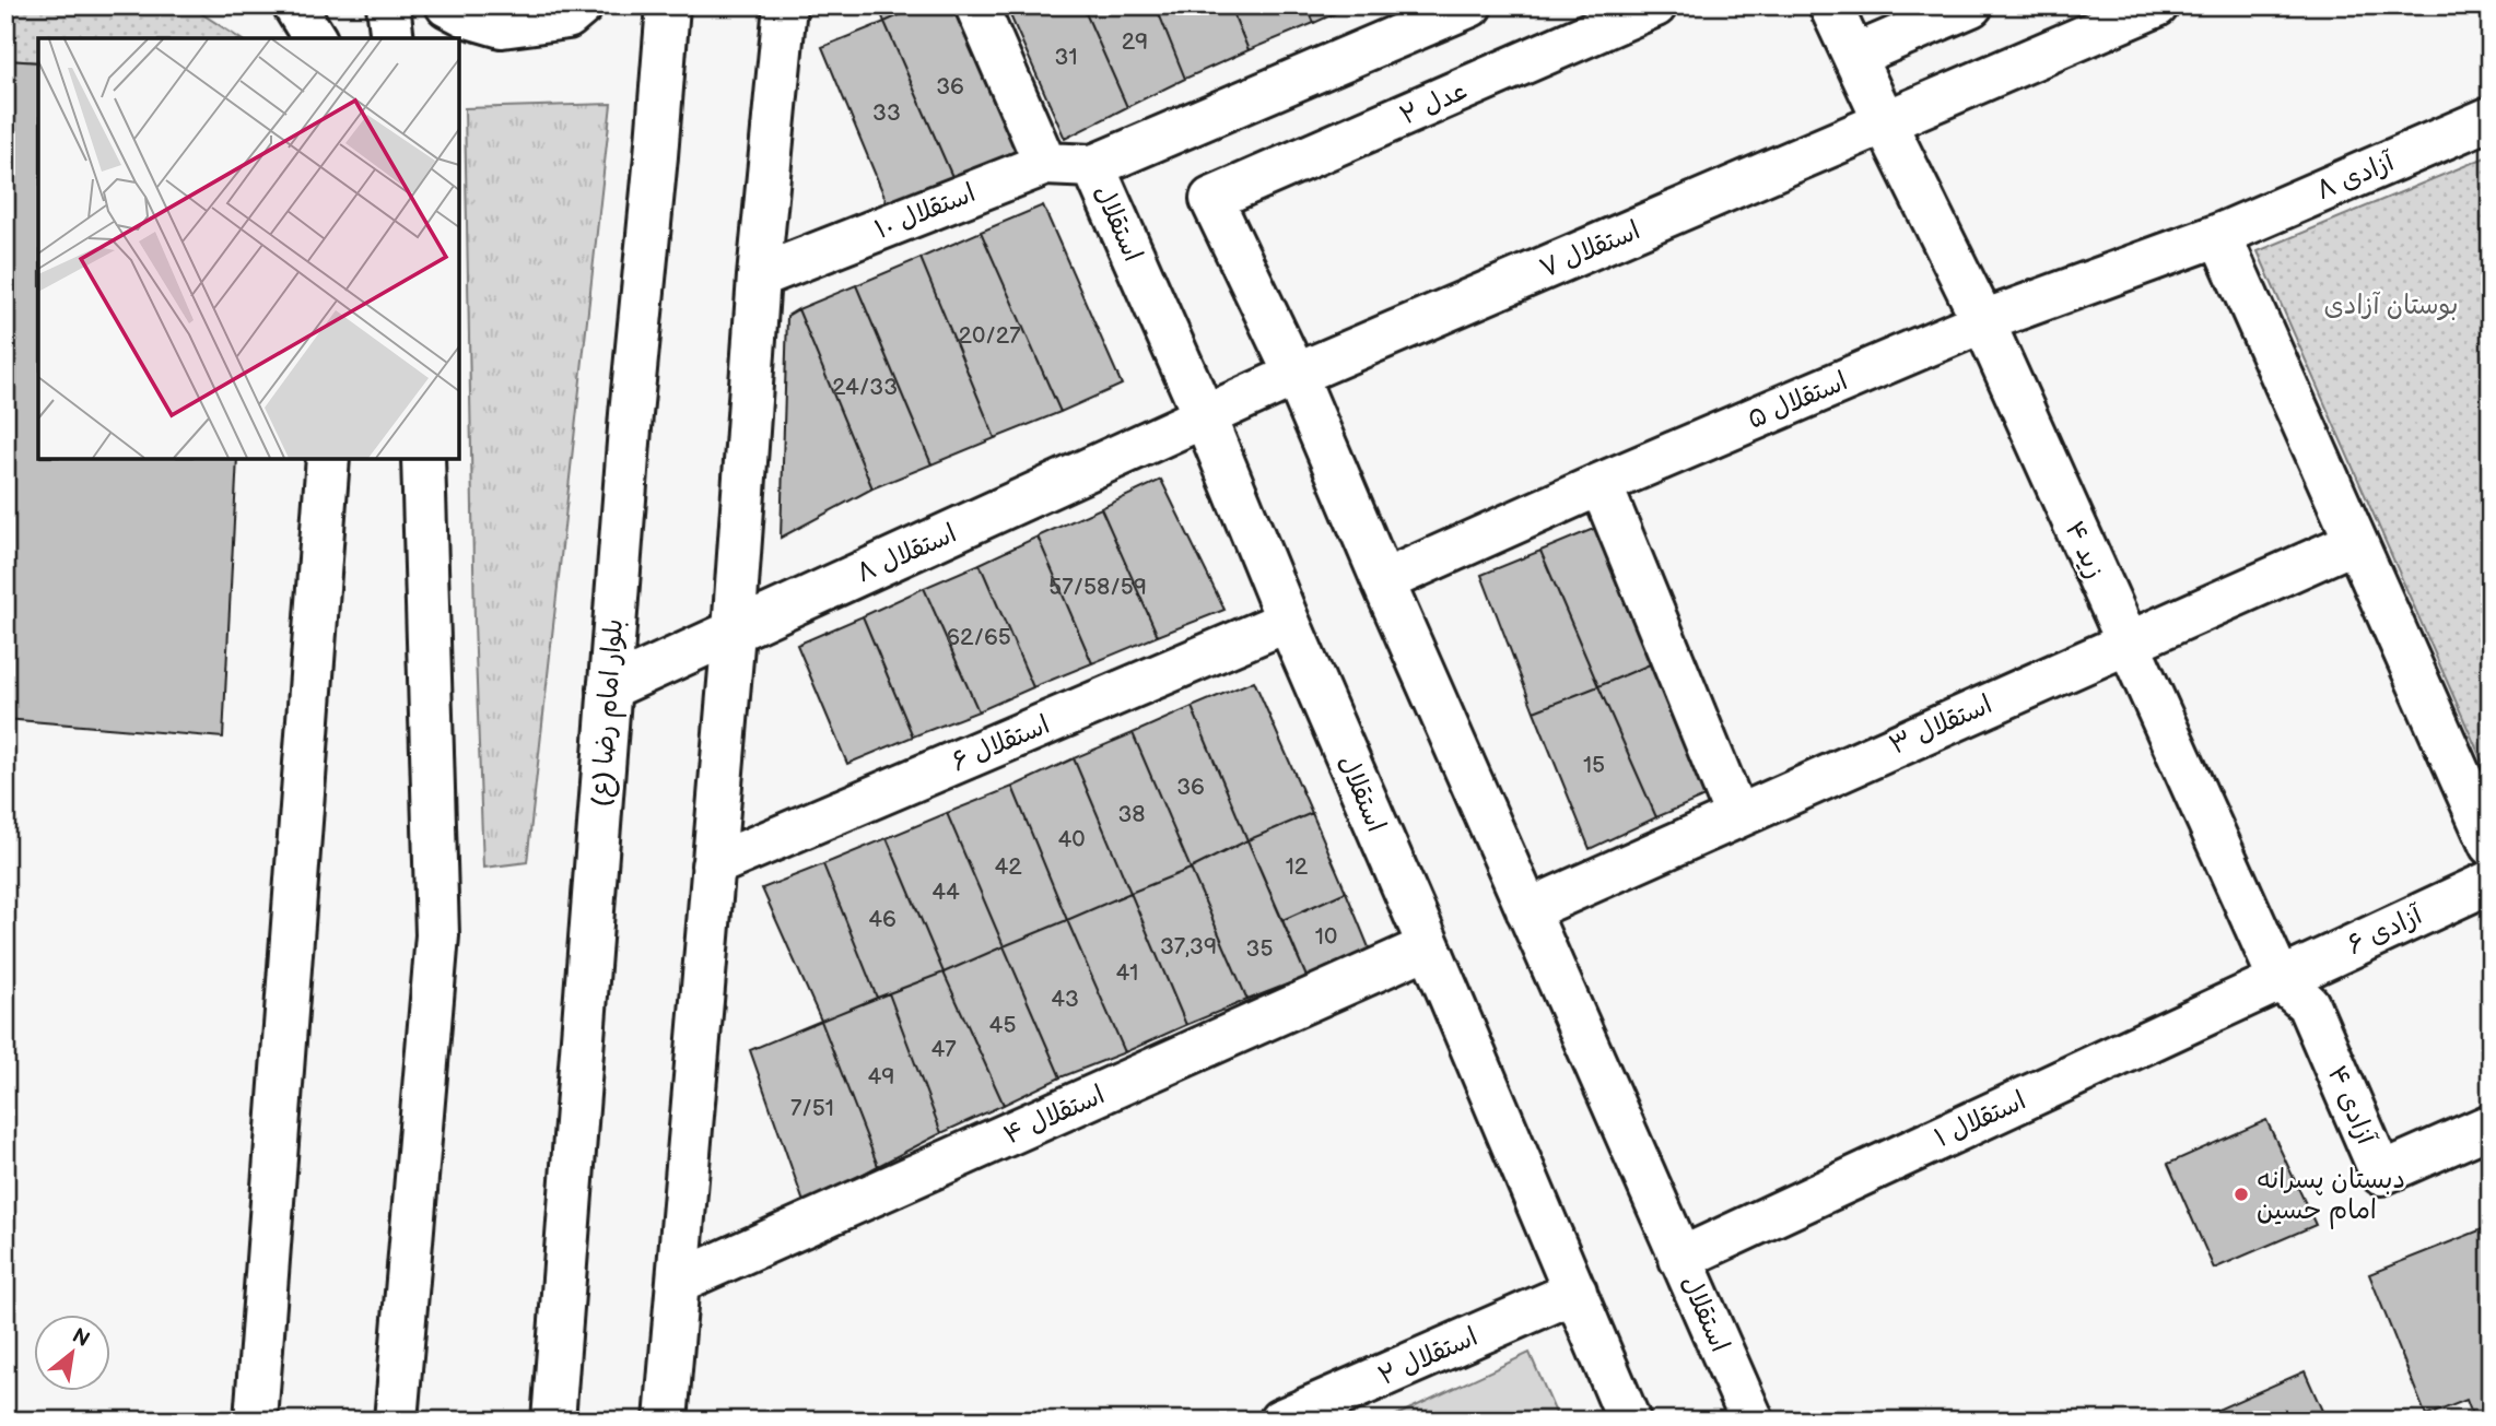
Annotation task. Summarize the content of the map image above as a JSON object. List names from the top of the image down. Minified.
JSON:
{"streets":{"street":["عدل ۲","آزادی ۸","استقلال ۱۰","استقلال","استقلال ۷","استقلال ۵","زید ۴","استقلال ۸","بلوار امام رضا (ع)","استقلال ۳","استقلال ۶","آزادی ۶","آزادی ۴","استقلال ۴","استقلال ۱","استقلال ۲"]},"crossings":[["عدل ۲","استقلال"],["آزادی ۸","استقلال ۵"],["استقلال ۱۰","استقلال"],["استقلال","استقلال ۷"],["استقلال","استقلال ۵"],["استقلال","استقلال ۸"],["استقلال","استقلال ۳"],["استقلال","استقلال ۶"],["استقلال","استقلال ۴"],["استقلال","استقلال ۱"],["استقلال","استقلال ۲"],["استقلال ۷","زید ۴"],["استقلال ۷","استقلال ۸"],["استقلال ۵","زید ۴"],["زید ۴","استقلال ۳"],["زید ۴","آزادی ۶"],["زید ۴","آزادی ۴"],["زید ۴","استقلال ۱"],["استقلال ۸","بلوار امام رضا (ع)"],["آزادی ۶","آزادی ۴"],["آزادی ۶","استقلال ۱"],["آزادی ۴","استقلال ۱"]],"parks":["بوستان آزادی"],"places":["دبستان پسرانه امام حسین"],"house_numbers":["29","31","36","33","20/27","24/33","57/58/59","62/65","15","36","38","40","42","12","44","46","10","37,39","35","41","43","45","47","49","7/51"],"north":"top right"}
